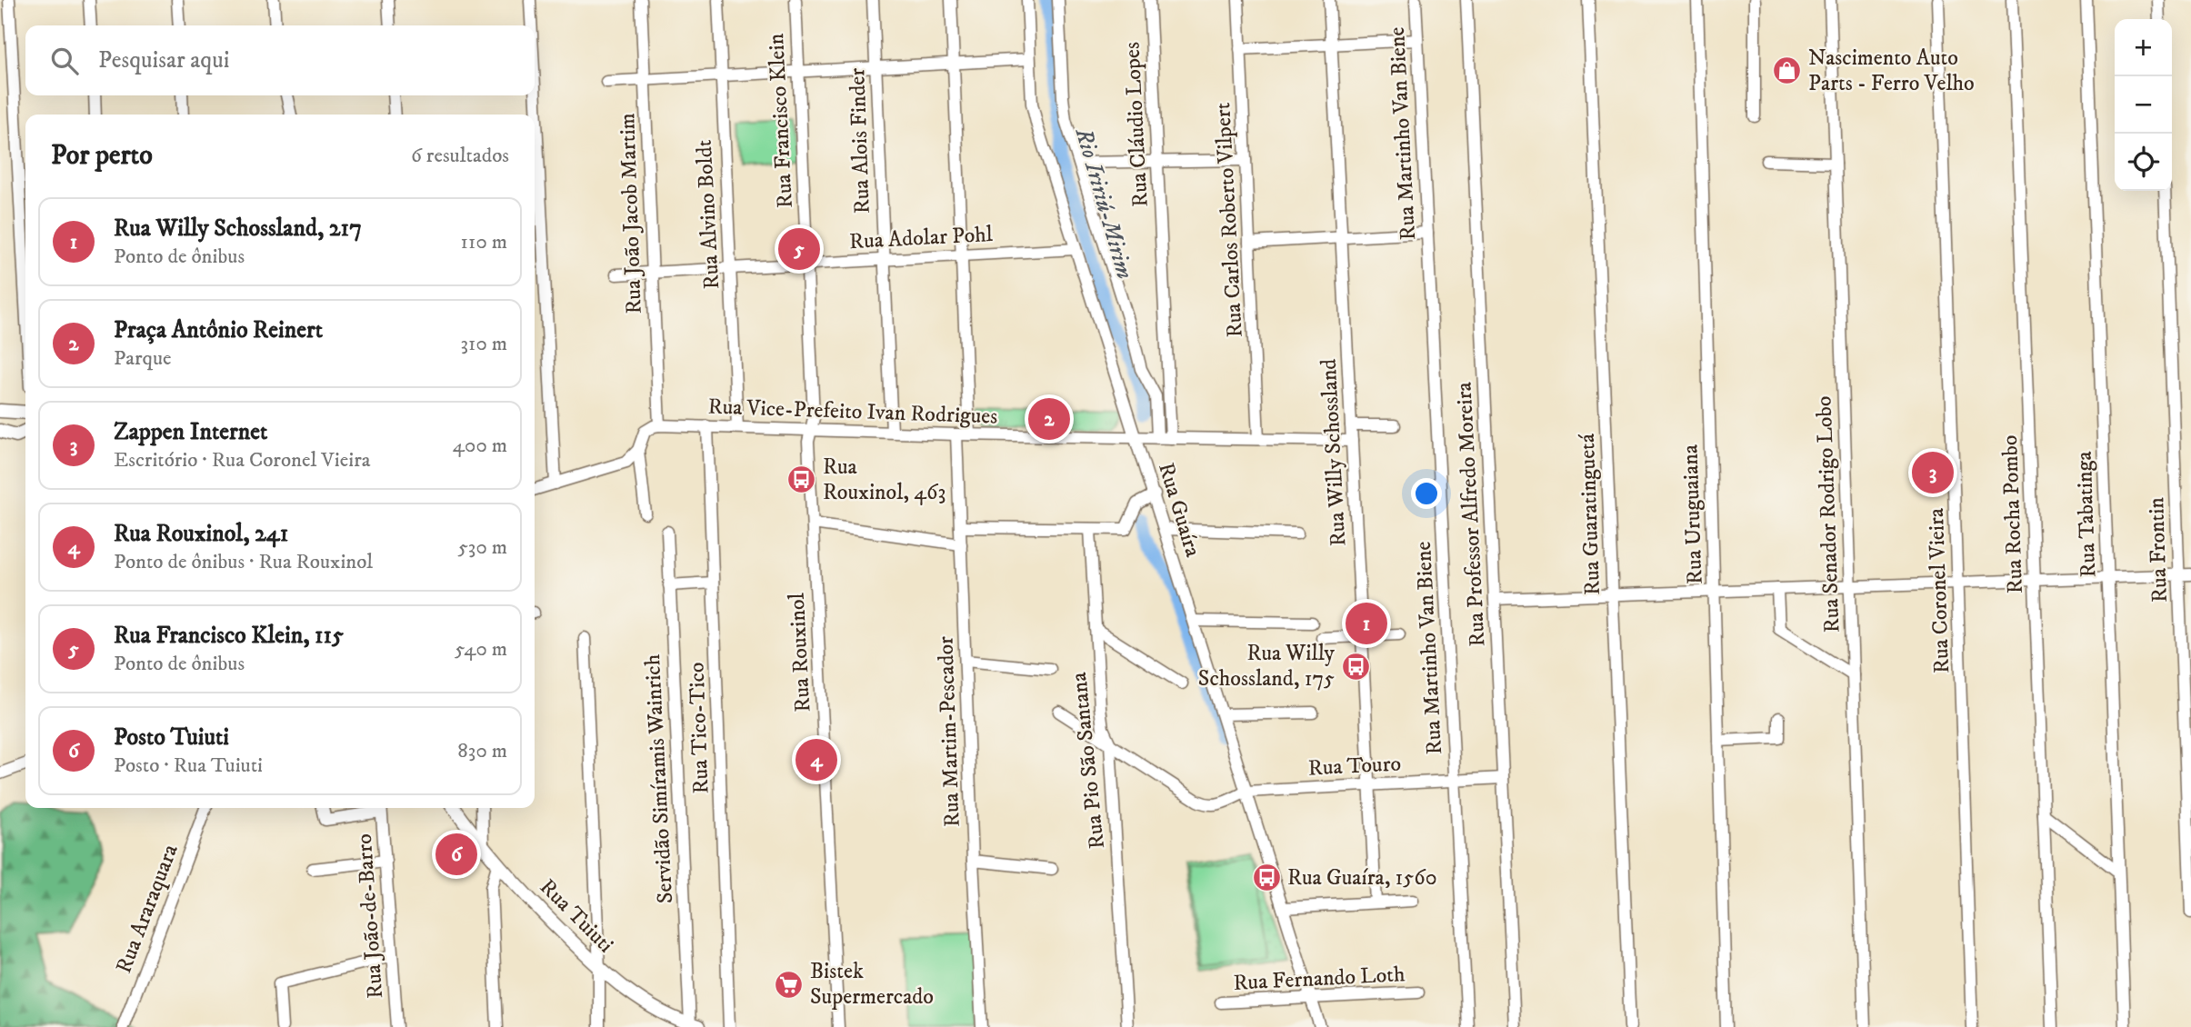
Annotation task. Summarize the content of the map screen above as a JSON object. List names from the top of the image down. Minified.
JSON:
{"streets":{"main road":["Rua Tuiuti"],"street":["Rua Francisco Klein","Rua Cláudio Lopes","Rua Martinho Van Biene","Rua Alois Finder","Rua João Jacob Martim","Rua Alvino Boldt","Rua Carlos Roberto Vilpert","Rua Adolar Pohl","Rua Vice-Prefeito Ivan Rodrigues","Rua Willy Schossland","Rua Guaíra","Rua Professor Alfredo Moreira","Rua Guaratinguetá","Rua Uruguaiana","Rua Senador Rodrigo Lobo","Rua Rocha Pombo","Rua Tabatinga","Rua Frontin","Rua Coronel Vieira","Rua Rouxinol","Rua Tico-Tico","Rua Martim-Pescador","Rua Pio São Santana","Rua Touro","Servidão Simíramis Wainrich","Rua Araraquara","Rua João-de-Barro","Rua Fernando Loth"]},"crossings":[["Rua Francisco Klein","Rua Adolar Pohl"],["Rua Francisco Klein","Rua Vice-Prefeito Ivan Rodrigues"],["Rua Francisco Klein","Rua Rouxinol"],["Rua Cláudio Lopes","Rua Vice-Prefeito Ivan Rodrigues"],["Rua Martinho Van Biene","Rua Touro"],["Rua Alois Finder","Rua Adolar Pohl"],["Rua Alois Finder","Rua Vice-Prefeito Ivan Rodrigues"],["Rua João Jacob Martim","Rua Adolar Pohl"],["Rua João Jacob Martim","Rua Vice-Prefeito Ivan Rodrigues"],["Rua Alvino Boldt","Rua Adolar Pohl"],["Rua Alvino Boldt","Rua Vice-Prefeito Ivan Rodrigues"],["Rua Carlos Roberto Vilpert","Rua Vice-Prefeito Ivan Rodrigues"],["Rua Adolar Pohl","Rua Guaíra"],["Rua Vice-Prefeito Ivan Rodrigues","Rua Willy Schossland"],["Rua Vice-Prefeito Ivan Rodrigues","Rua Guaíra"],["Rua Vice-Prefeito Ivan Rodrigues","Rua Rouxinol"],["Rua Vice-Prefeito Ivan Rodrigues","Rua Tico-Tico"],["Rua Vice-Prefeito Ivan Rodrigues","Rua Martim-Pescador"],["Rua Willy Schossland","Rua Touro"],["Rua Guaíra","Rua Touro"],["Rua Guaíra","Rua Fernando Loth"],["Rua Professor Alfredo Moreira","Rua Touro"],["Servidão Simíramis Wainrich","Rua Tuiuti"]],"water":["Rio Iririú-Mirim"],"places":{"shop":["Nascimento Auto Parts - Ferro Velho"],"bus stop":["Rua Rouxinol, 463","Rua Willy Schossland, 175","Rua Guaíra, 1560"],"supermarket":["Bistek Supermercado"]},"page":{"map_buttons":["+","−"],"search":"Pesquisar aqui","heading":["Por perto","6 resultados"],"list":[{"mark":"1","name":"Rua Willy Schossland, 217","note":"Ponto de ônibus","value":"110 m"},{"mark":"2","name":"Praça Antônio Reinert","note":"Parque","value":"310 m"},{"mark":"3","name":"Zappen Internet","note":"Escritório · Rua Coronel Vieira","value":"400 m"},{"mark":"4","name":"Rua Rouxinol, 241","note":"Ponto de ônibus · Rua Rouxinol","value":"530 m"},{"mark":"5","name":"Rua Francisco Klein, 115","note":"Ponto de ônibus","value":"540 m"},{"mark":"6","name":"Posto Tuiuti","note":"Posto · Rua Tuiuti","value":"830 m"}],"pins":["5","2","3","1","4","6"]}}
